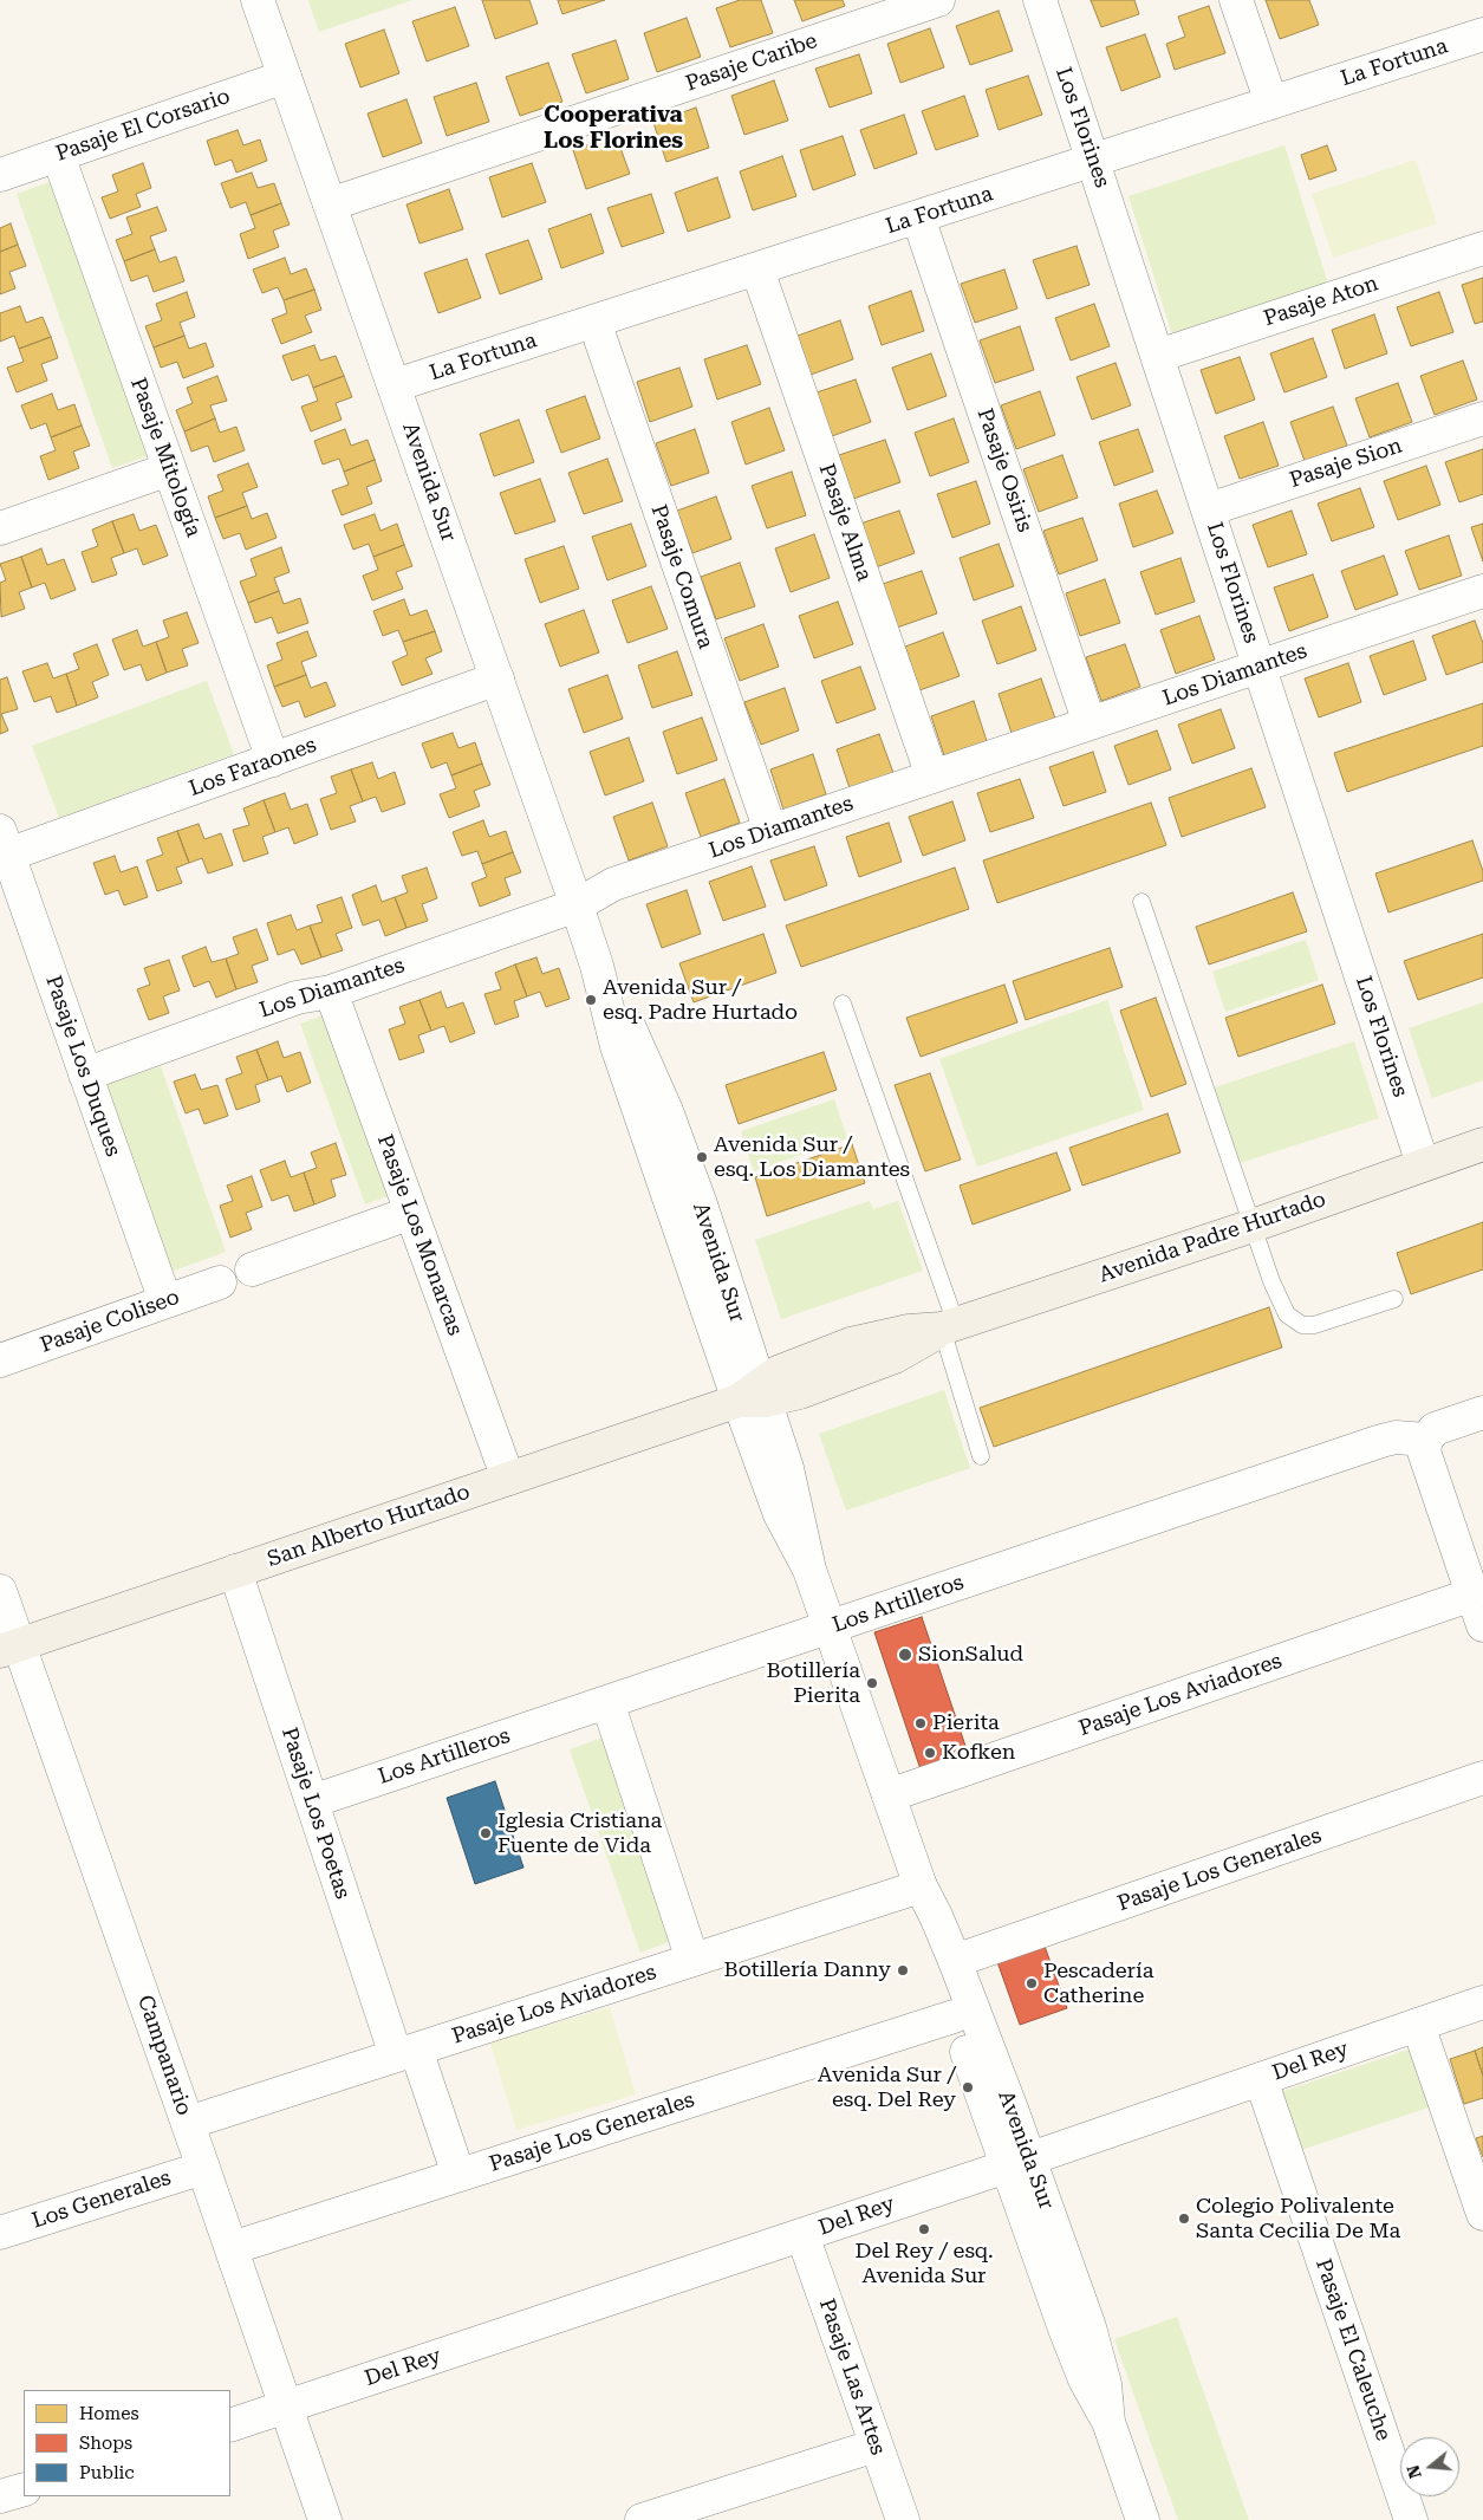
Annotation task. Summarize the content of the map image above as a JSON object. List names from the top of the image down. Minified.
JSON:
{"streets":{"main road":["Avenida Padre Hurtado","San Alberto Hurtado"],"street":["Pasaje Caribe","La Fortuna","Pasaje El Corsario","Los Florines","Pasaje Aton","Pasaje Mitología","Pasaje Sion","Pasaje Osiris","Avenida Sur","Pasaje Alma","Pasaje Comura","Los Diamantes","Los Faraones","Pasaje Los Duques","Pasaje Los Monarcas","Pasaje Coliseo","Los Artilleros","Pasaje Los Aviadores","Pasaje Los Poetas","Pasaje Los Generales","Campanario","Del Rey","Los Generales","Pasaje El Caleuche","Pasaje Las Artes"]},"crossings":[["Pasaje Caribe","Avenida Sur"],["La Fortuna","Los Florines"],["La Fortuna","Pasaje Osiris"],["La Fortuna","Avenida Sur"],["La Fortuna","Pasaje Alma"],["La Fortuna","Pasaje Comura"],["Pasaje El Corsario","Pasaje Mitología"],["Pasaje El Corsario","Avenida Sur"],["Los Florines","Pasaje Aton"],["Los Florines","Pasaje Sion"],["Los Florines","Los Diamantes"],["Los Florines","Avenida Padre Hurtado"],["Pasaje Mitología","Los Faraones"],["Pasaje Osiris","Los Diamantes"],["Avenida Sur","Los Diamantes"],["Avenida Sur","Los Faraones"],["Avenida Sur","Avenida Padre Hurtado"],["Avenida Sur","San Alberto Hurtado"],["Avenida Sur","Los Artilleros"],["Avenida Sur","Pasaje Los Aviadores"],["Avenida Sur","Pasaje Los Generales"],["Avenida Sur","Del Rey"],["Pasaje Alma","Los Diamantes"],["Pasaje Comura","Los Diamantes"],["Los Diamantes","Pasaje Los Duques"],["Los Diamantes","Pasaje Los Monarcas"],["Los Faraones","Pasaje Los Duques"],["Pasaje Los Duques","Pasaje Coliseo"],["Pasaje Los Monarcas","San Alberto Hurtado"],["Avenida Padre Hurtado","San Alberto Hurtado"],["San Alberto Hurtado","Pasaje Los Poetas"],["San Alberto Hurtado","Campanario"],["Los Artilleros","Pasaje Los Poetas"],["Pasaje Los Aviadores","Pasaje Los Poetas"],["Pasaje Los Aviadores","Campanario"],["Pasaje Los Poetas","Pasaje Los Generales"],["Pasaje Los Generales","Campanario"],["Campanario","Del Rey"],["Campanario","Los Generales"],["Del Rey","Pasaje El Caleuche"],["Del Rey","Pasaje Las Artes"]],"districts":["Cooperativa Los Florines"],"places":["Avenida Sur / esq. Padre Hurtado","Avenida Sur / esq. Los Diamantes","SionSalud","Botillería Pierita","Pierita","Kofken","Iglesia Cristiana Fuente de Vida","Botillería Danny","Pescadería Catherine","Avenida Sur / esq. Del Rey","Colegio Polivalente Santa Cecilia De Ma","Del Rey / esq. Avenida Sur"],"legend":["Homes","Shops","Public"],"north":"left"}
